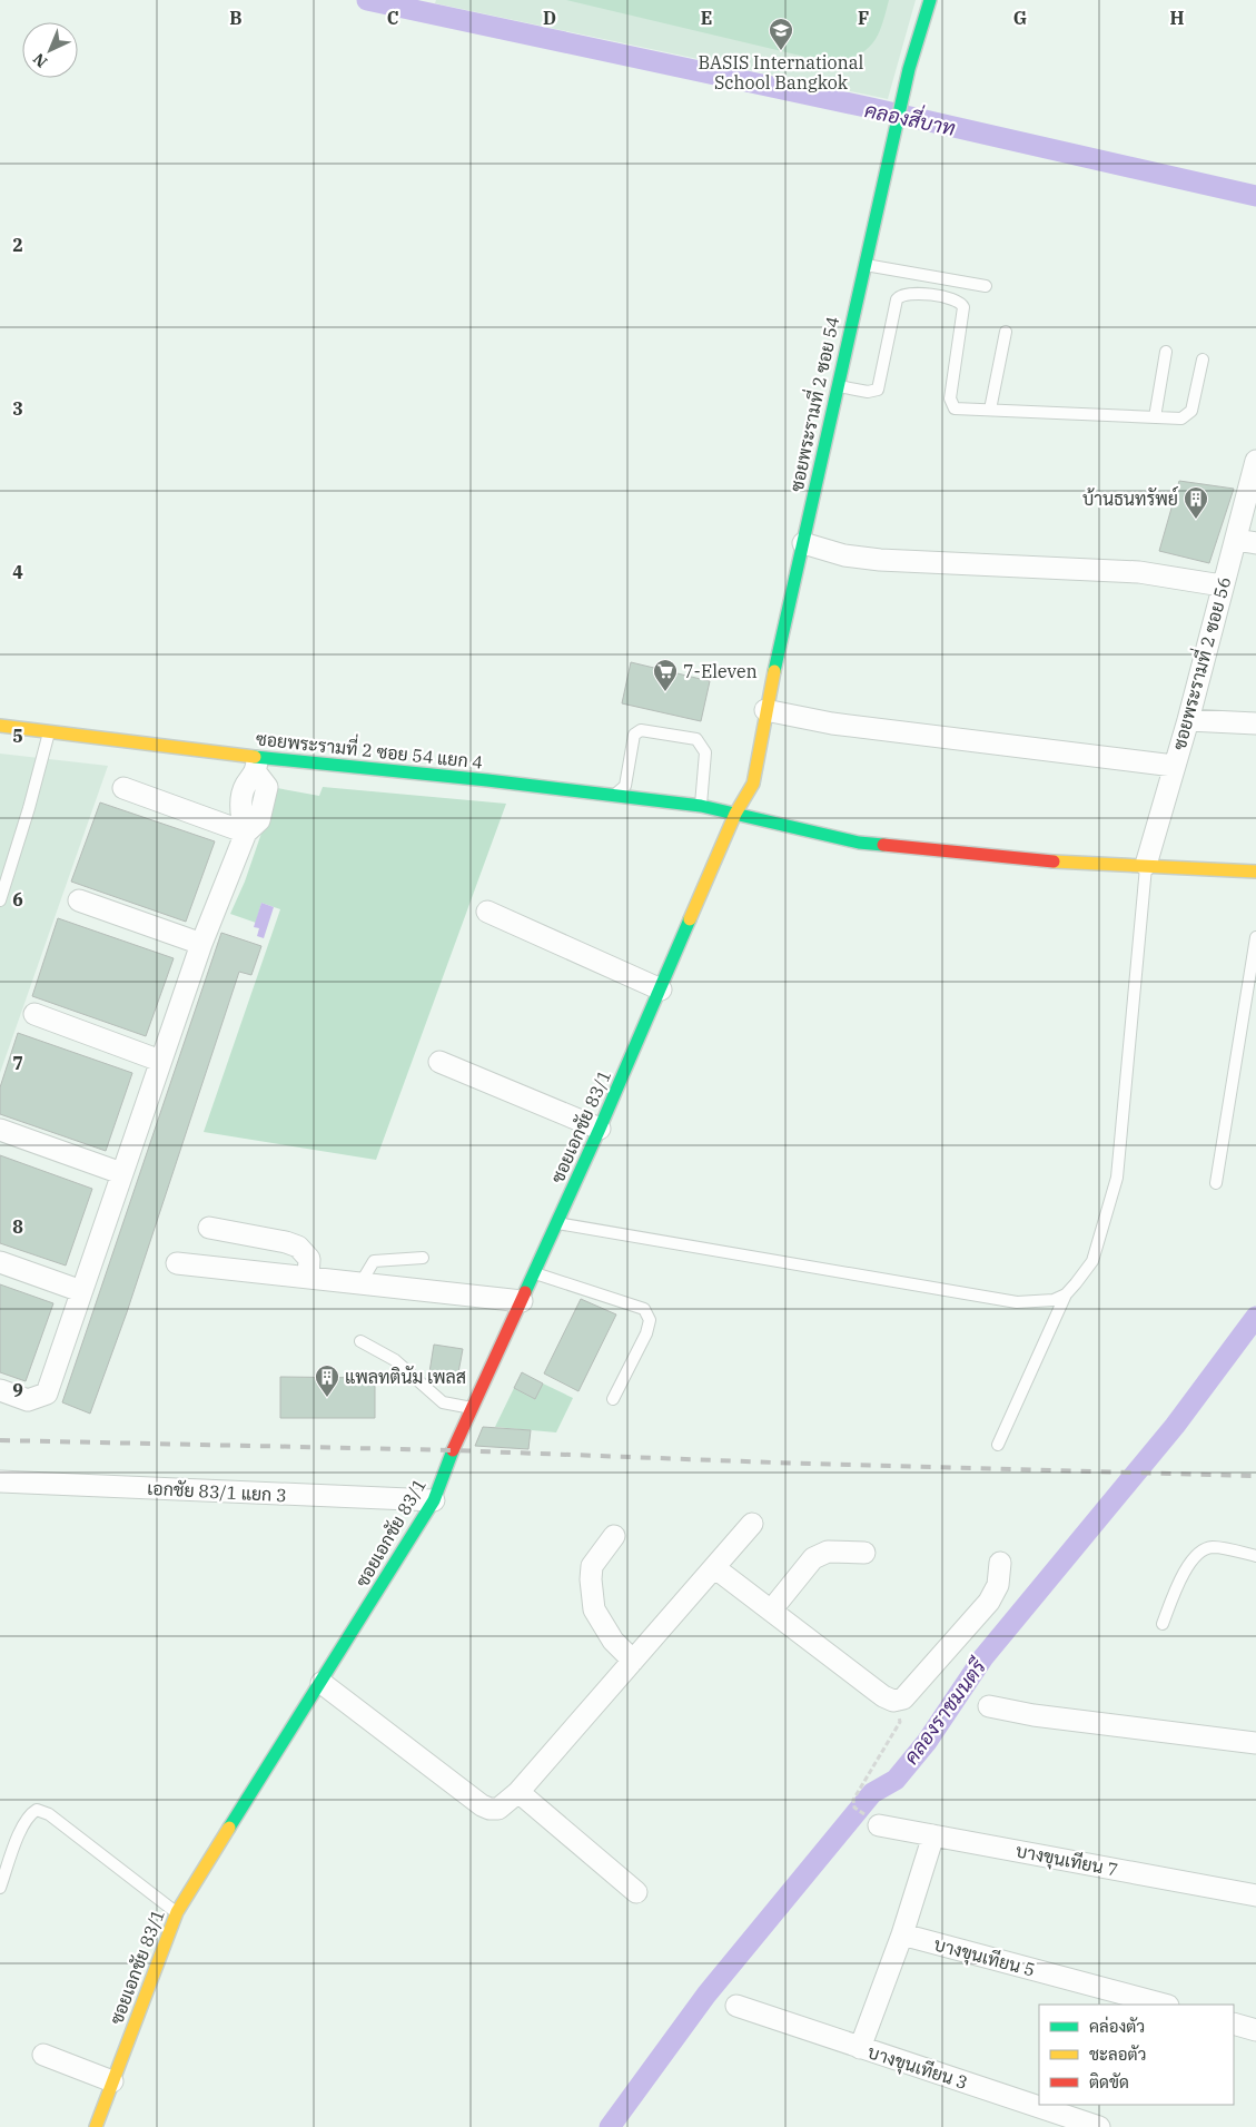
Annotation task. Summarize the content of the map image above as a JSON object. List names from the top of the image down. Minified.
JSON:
{"streets":{"street":["ซอยพระรามที่ 2 ซอย 54","ซอยพระรามที่ 2 ซอย 56","ซอยพระรามที่ 2 ซอย 54 แยก 4","ซอยเอกชัย 83/1","เอกชัย 83/1 แยก 3","บางขุนเทียน 7","บางขุนเทียน 5","บางขุนเทียน 3"]},"crossings":[["ซอยพระรามที่ 2 ซอย 54","ซอยพระรามที่ 2 ซอย 54 แยก 4"],["ซอยพระรามที่ 2 ซอย 54","ซอยเอกชัย 83/1"],["ซอยพระรามที่ 2 ซอย 56","ซอยพระรามที่ 2 ซอย 54 แยก 4"],["ซอยพระรามที่ 2 ซอย 54 แยก 4","ซอยเอกชัย 83/1"],["ซอยเอกชัย 83/1","เอกชัย 83/1 แยก 3"]],"water":["คลองสี่บาท","คลองราชมนตรี"],"places":{"school or university":["BASIS International School Bangkok"],"building":["บ้านธนทรัพย์","แพลทตินัม เพลส"],"supermarket":["7-Eleven"]},"legend":["คล่องตัว","ชะลอตัว","ติดขัด"],"north":"bottom left","grid":{"columns":["B","C","D","E","F","G","H"],"rows":["2","3","4","5","6","7","8","9"]}}
